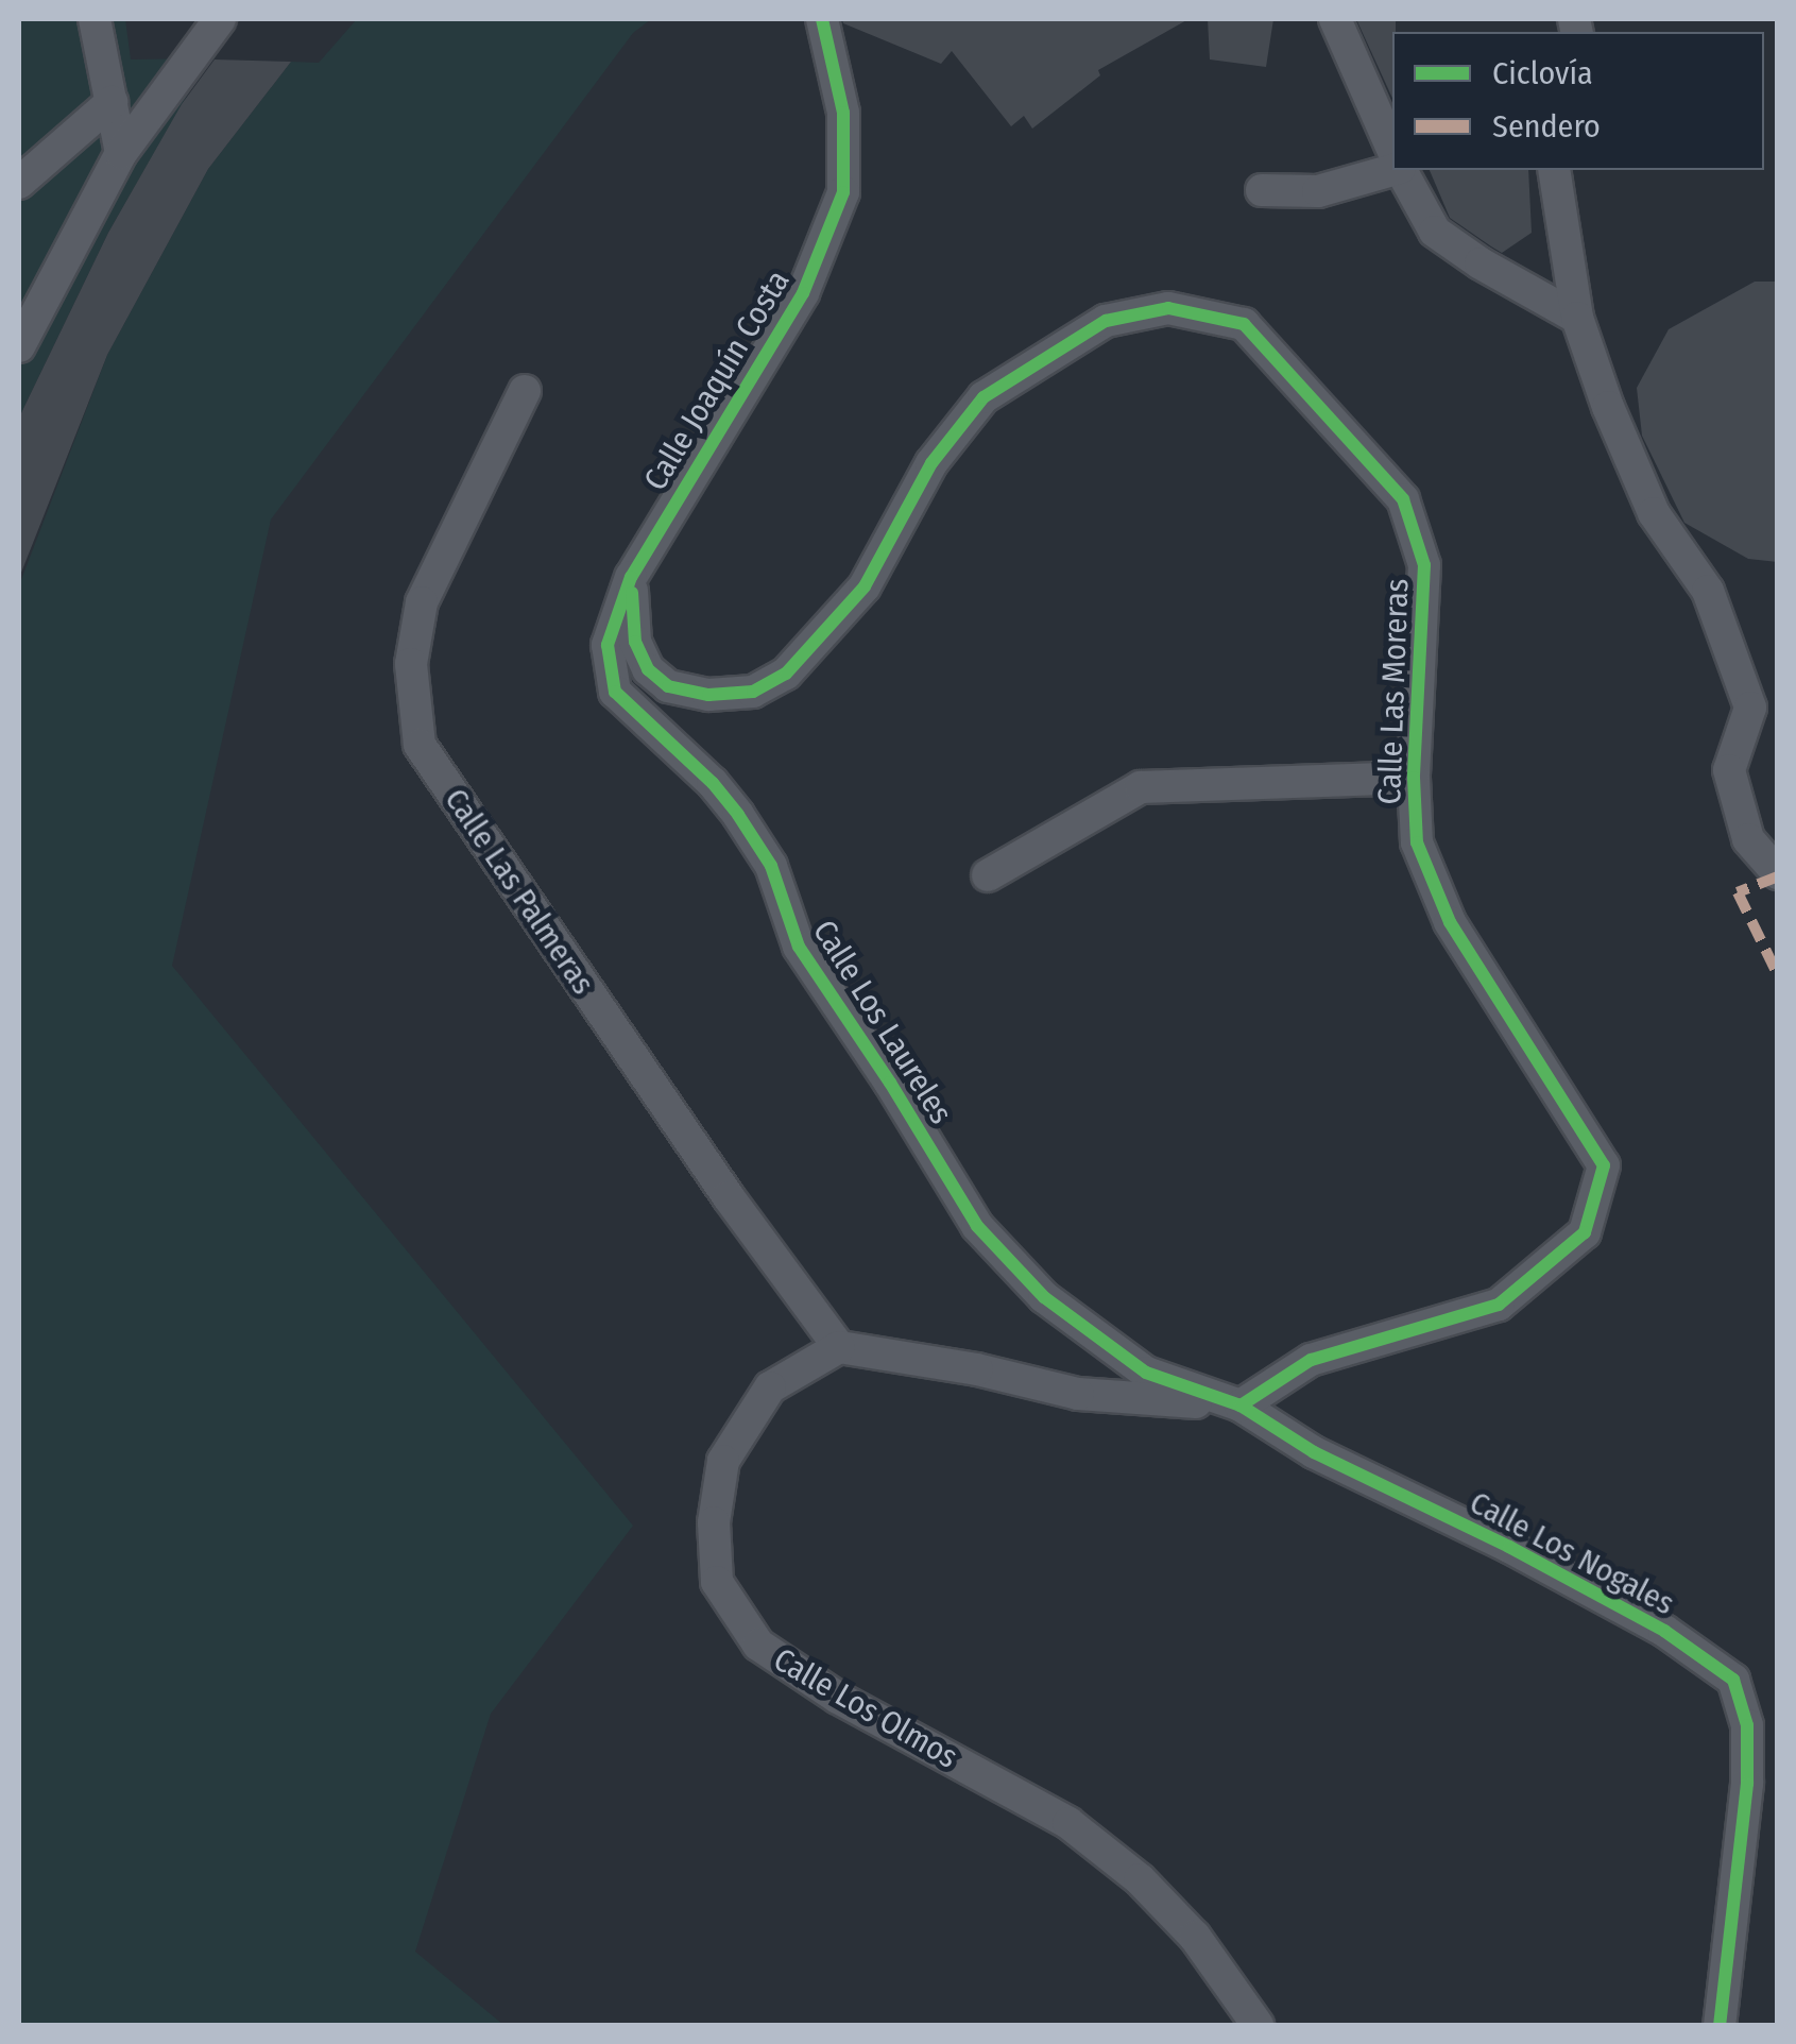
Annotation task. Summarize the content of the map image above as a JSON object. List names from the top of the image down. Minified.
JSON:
{"streets":{"street":["Calle Joaquín Costa","Calle Las Moreras","Calle Las Palmeras","Calle Los Laureles","Calle Los Nogales","Calle Los Olmos"]},"crossings":[["Calle Joaquín Costa","Calle Las Moreras"],["Calle Joaquín Costa","Calle Los Laureles"],["Calle Las Moreras","Calle Los Laureles"],["Calle Las Moreras","Calle Los Nogales"],["Calle Las Palmeras","Calle Los Olmos"],["Calle Los Laureles","Calle Los Nogales"]],"legend":["Ciclovía","Sendero"]}
